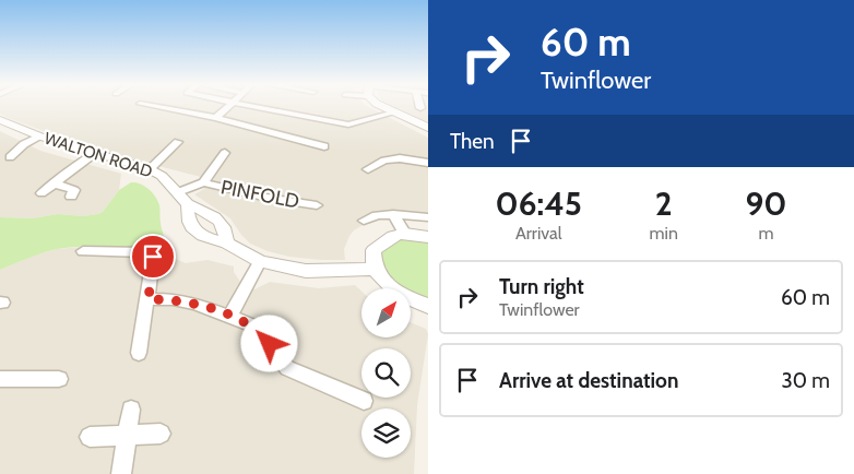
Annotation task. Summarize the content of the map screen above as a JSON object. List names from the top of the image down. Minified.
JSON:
{"streets":{"street":["WALTON ROAD","PINFOLD"]},"crossings":[["WALTON ROAD","PINFOLD"]],"north":"top right","page":{"turn":["60 m","Twinflower"],"then":"Then","eta":["06:45","Arrival","2","min","90","m"],"list":[{"name":"Turn right","note":"Twinflower","value":"60 m"},{"name":"Arrive at destination","value":"30 m"}]}}
